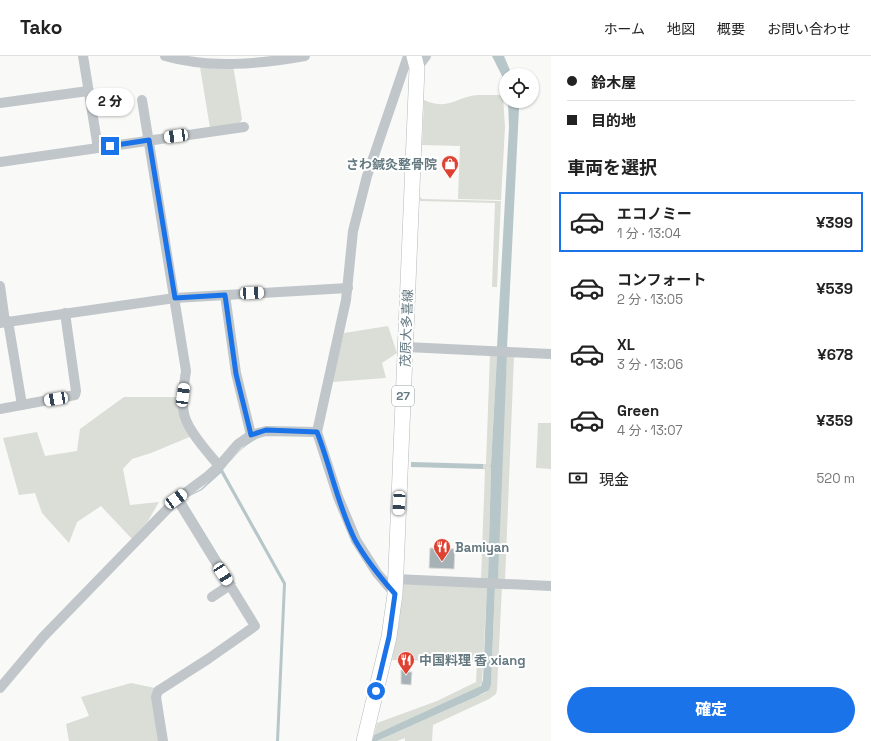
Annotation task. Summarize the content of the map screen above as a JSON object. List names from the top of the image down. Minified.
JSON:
{"streets":{"main road":["茂原大多喜線","27"]},"places":{"shop":["さわ鍼灸整骨院"],"restaurant":["Bamiyan","中国料理 香 xiang"]},"page":{"header":"Tako","nav":["ホーム","地図","概要","お問い合わせ"],"banner":["鈴木屋","目的地"],"bubble":"2 分","heading":"車両を選択","list":[{"name":"エコノミー","note":"1 分 · 13:04","value":"¥399"},{"name":"コンフォート","note":"2 分 · 13:05","value":"¥539"},{"name":"XL","note":"3 分 · 13:06","value":"¥678"},{"name":"Green","note":"4 分 · 13:07","value":"¥359"}],"pay":["現金","520 m"],"buttons":"確定"}}
